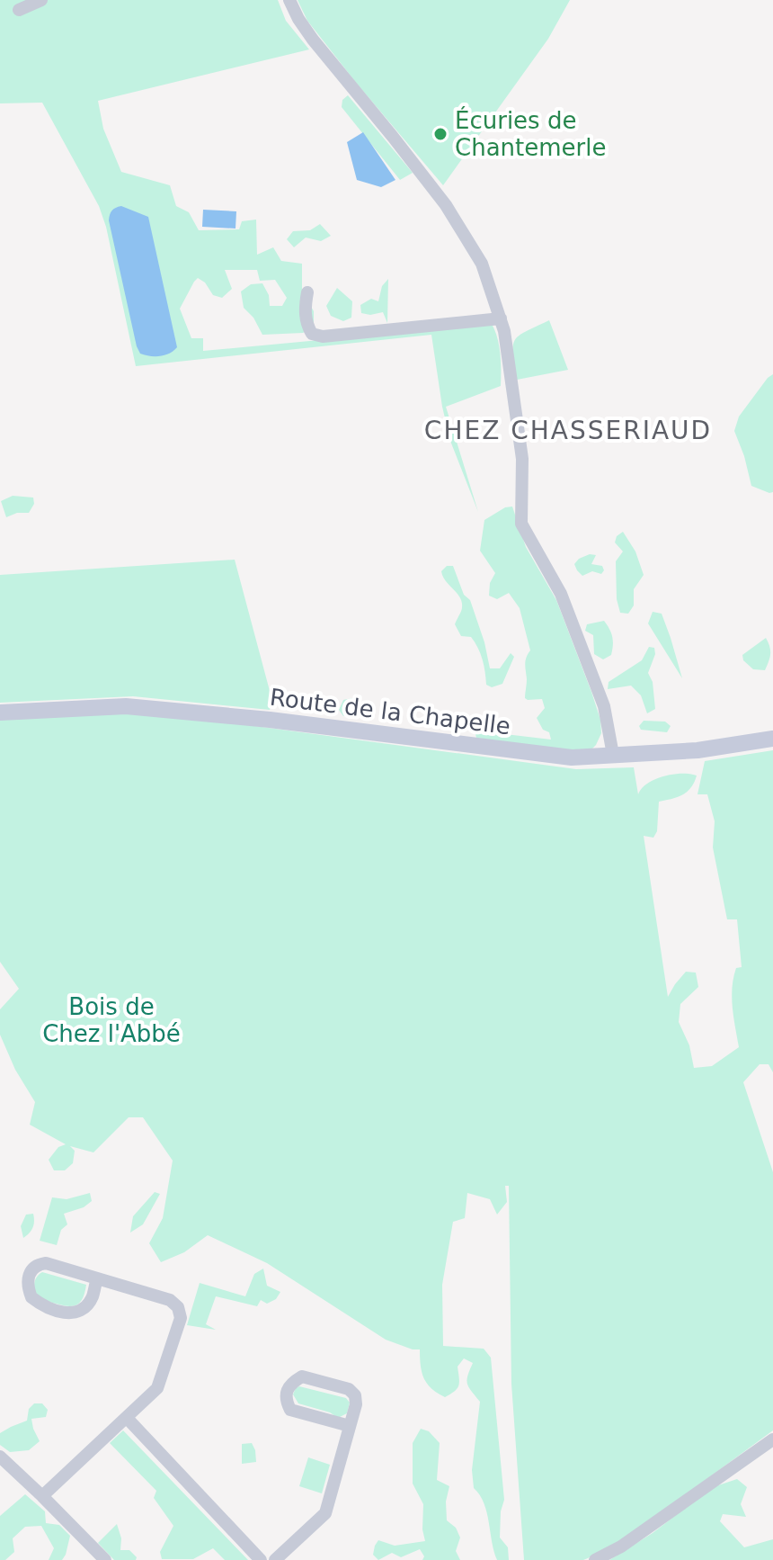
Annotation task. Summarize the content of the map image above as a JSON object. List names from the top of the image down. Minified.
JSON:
{"streets":{"main road":["Route de la Chapelle"]},"districts":["CHEZ CHASSERIAUD"],"parks":["Bois de Chez l'Abbé"],"places":["Écuries de Chantemerle"]}
